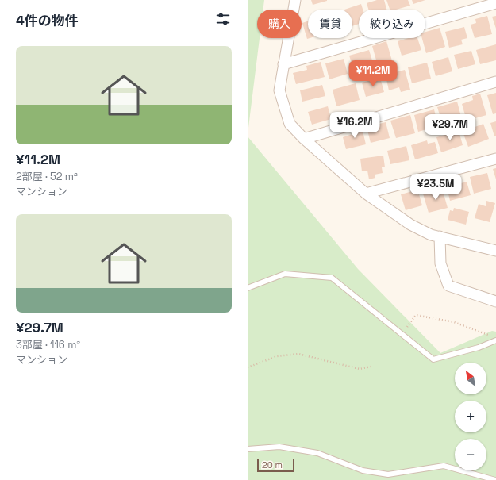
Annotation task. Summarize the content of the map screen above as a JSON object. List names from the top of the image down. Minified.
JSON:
{"scale_bar":"20 m","north":"top left","page":{"heading":"4件の物件","chip":["購入","賃貸","絞り込み"],"list":[{"name":"¥11.2M","note":"2部屋 · 52 m² · マンション"},{"name":"¥29.7M","note":"3部屋 · 116 m² · マンション"}],"price":["¥11.2M","¥16.2M","¥29.7M","¥23.5M"],"map_buttons":["+","−"],"scale":"20 m"}}
